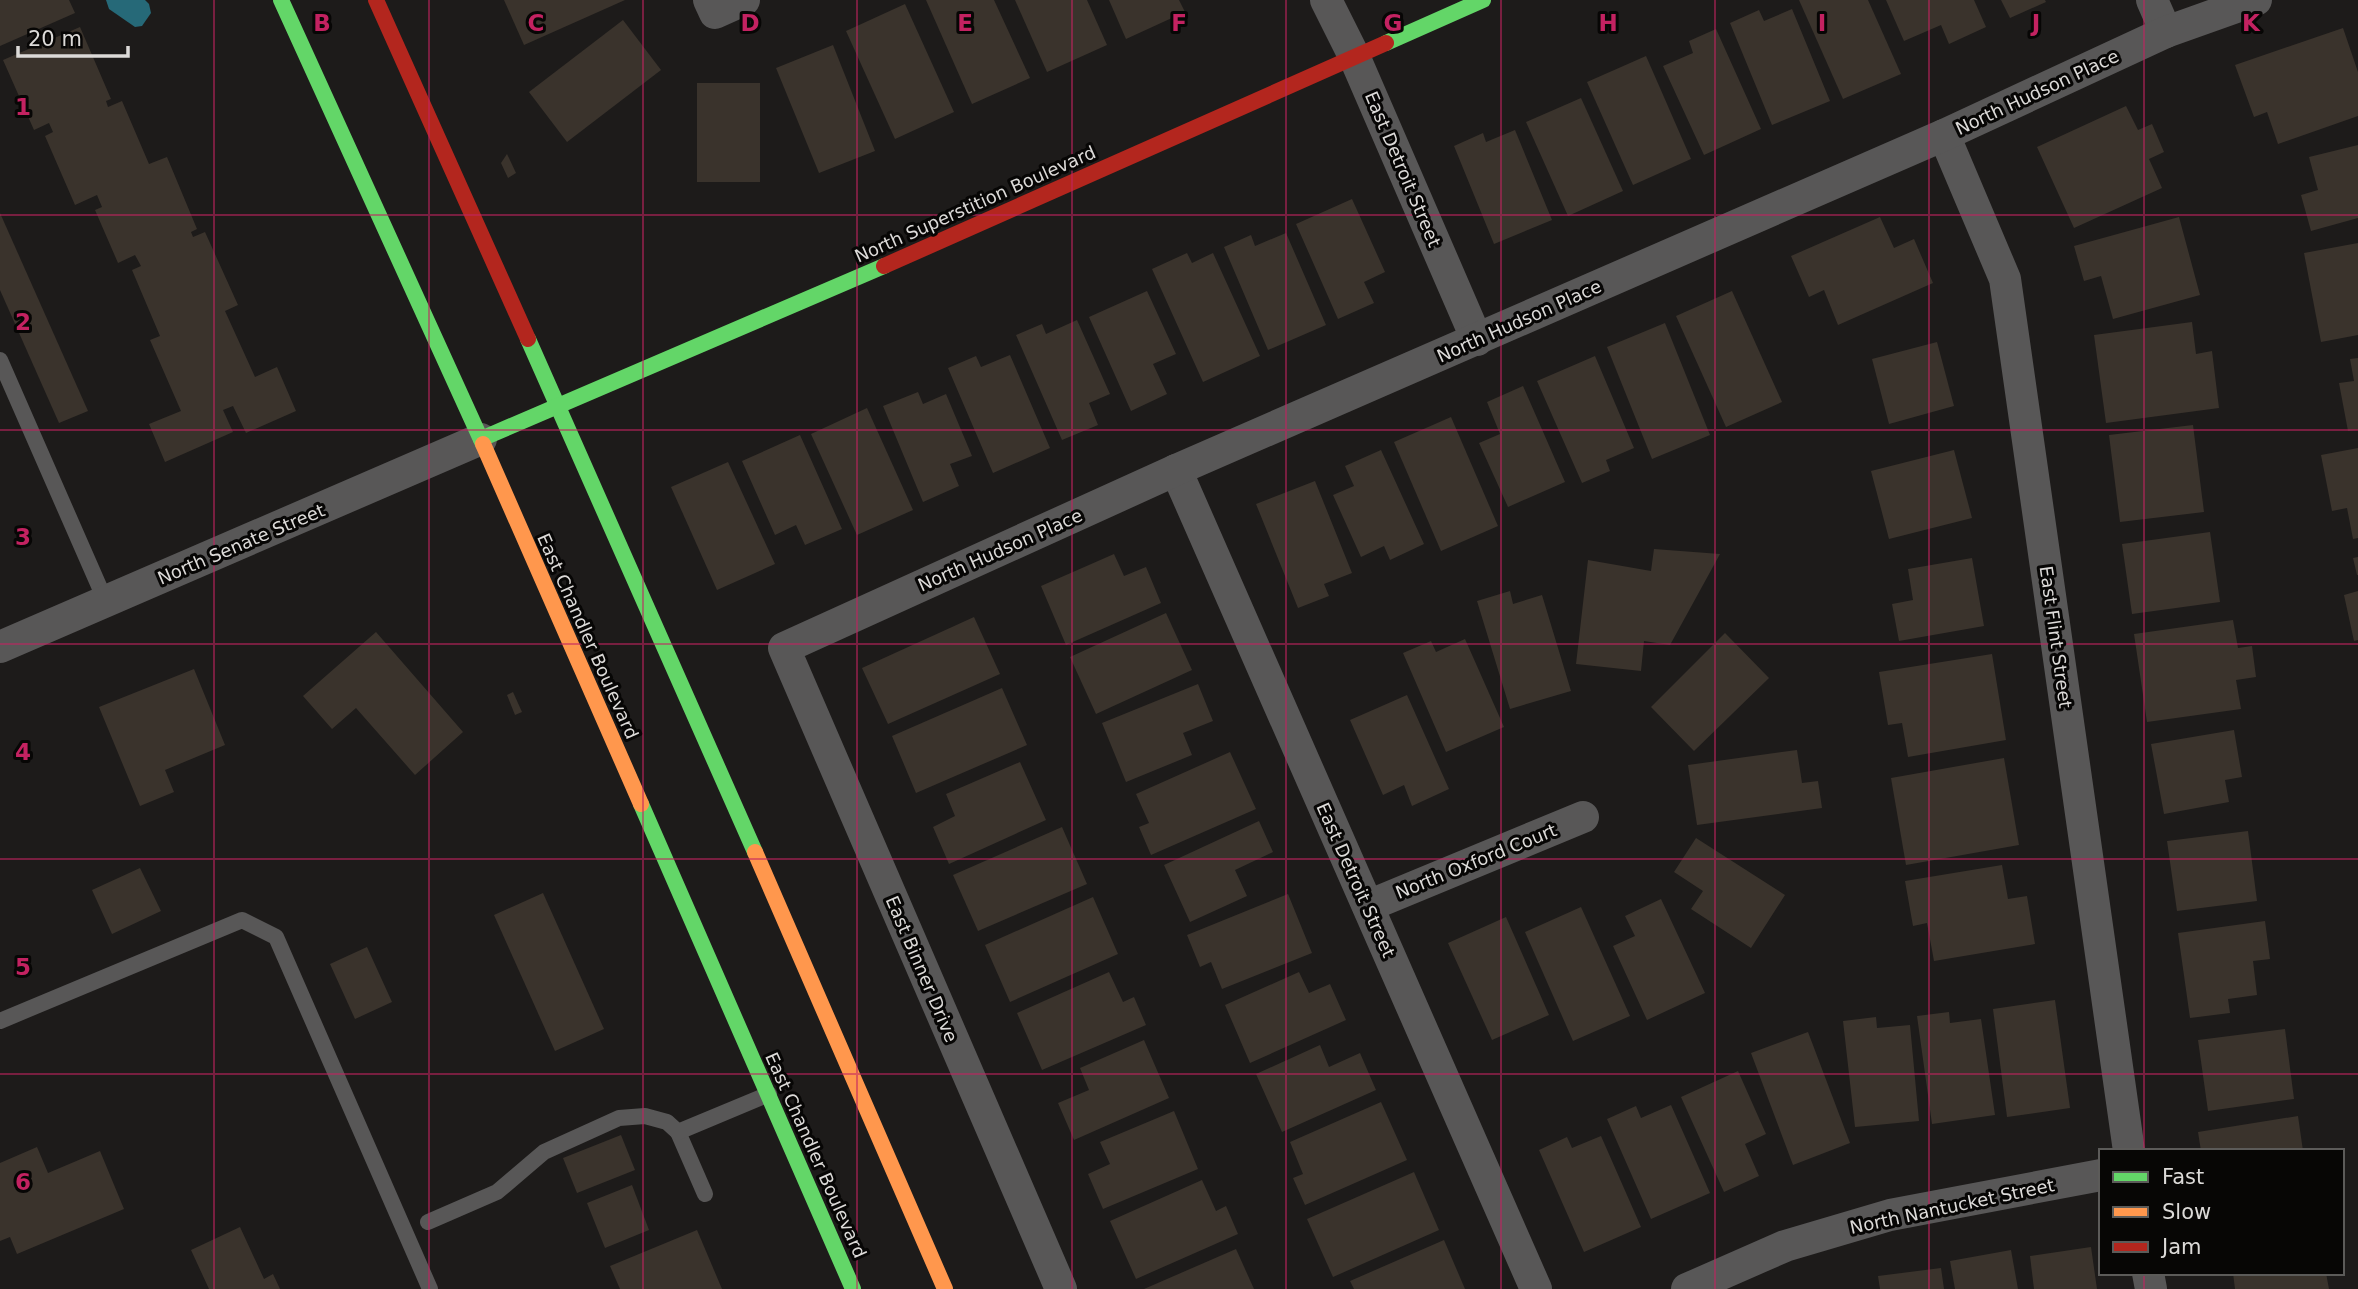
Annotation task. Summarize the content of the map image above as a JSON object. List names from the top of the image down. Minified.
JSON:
{"streets":{"main road":["North Superstition Boulevard","East Chandler Boulevard"],"street":["North Hudson Place","East Detroit Street","North Senate Street","East Flint Street","North Oxford Court","East Binner Drive","North Nantucket Street"]},"crossings":[["North Hudson Place","East Detroit Street"],["North Hudson Place","East Flint Street"],["North Hudson Place","East Binner Drive"],["East Detroit Street","North Superstition Boulevard"],["East Detroit Street","North Oxford Court"],["North Superstition Boulevard","North Senate Street"],["North Superstition Boulevard","East Chandler Boulevard"],["North Senate Street","East Chandler Boulevard"]],"legend":["Fast","Slow","Jam"],"scale_bar":"20 m","grid":{"columns":["B","C","D","E","F","G","H","I","J","K"],"rows":["1","2","3","4","5","6"]}}
